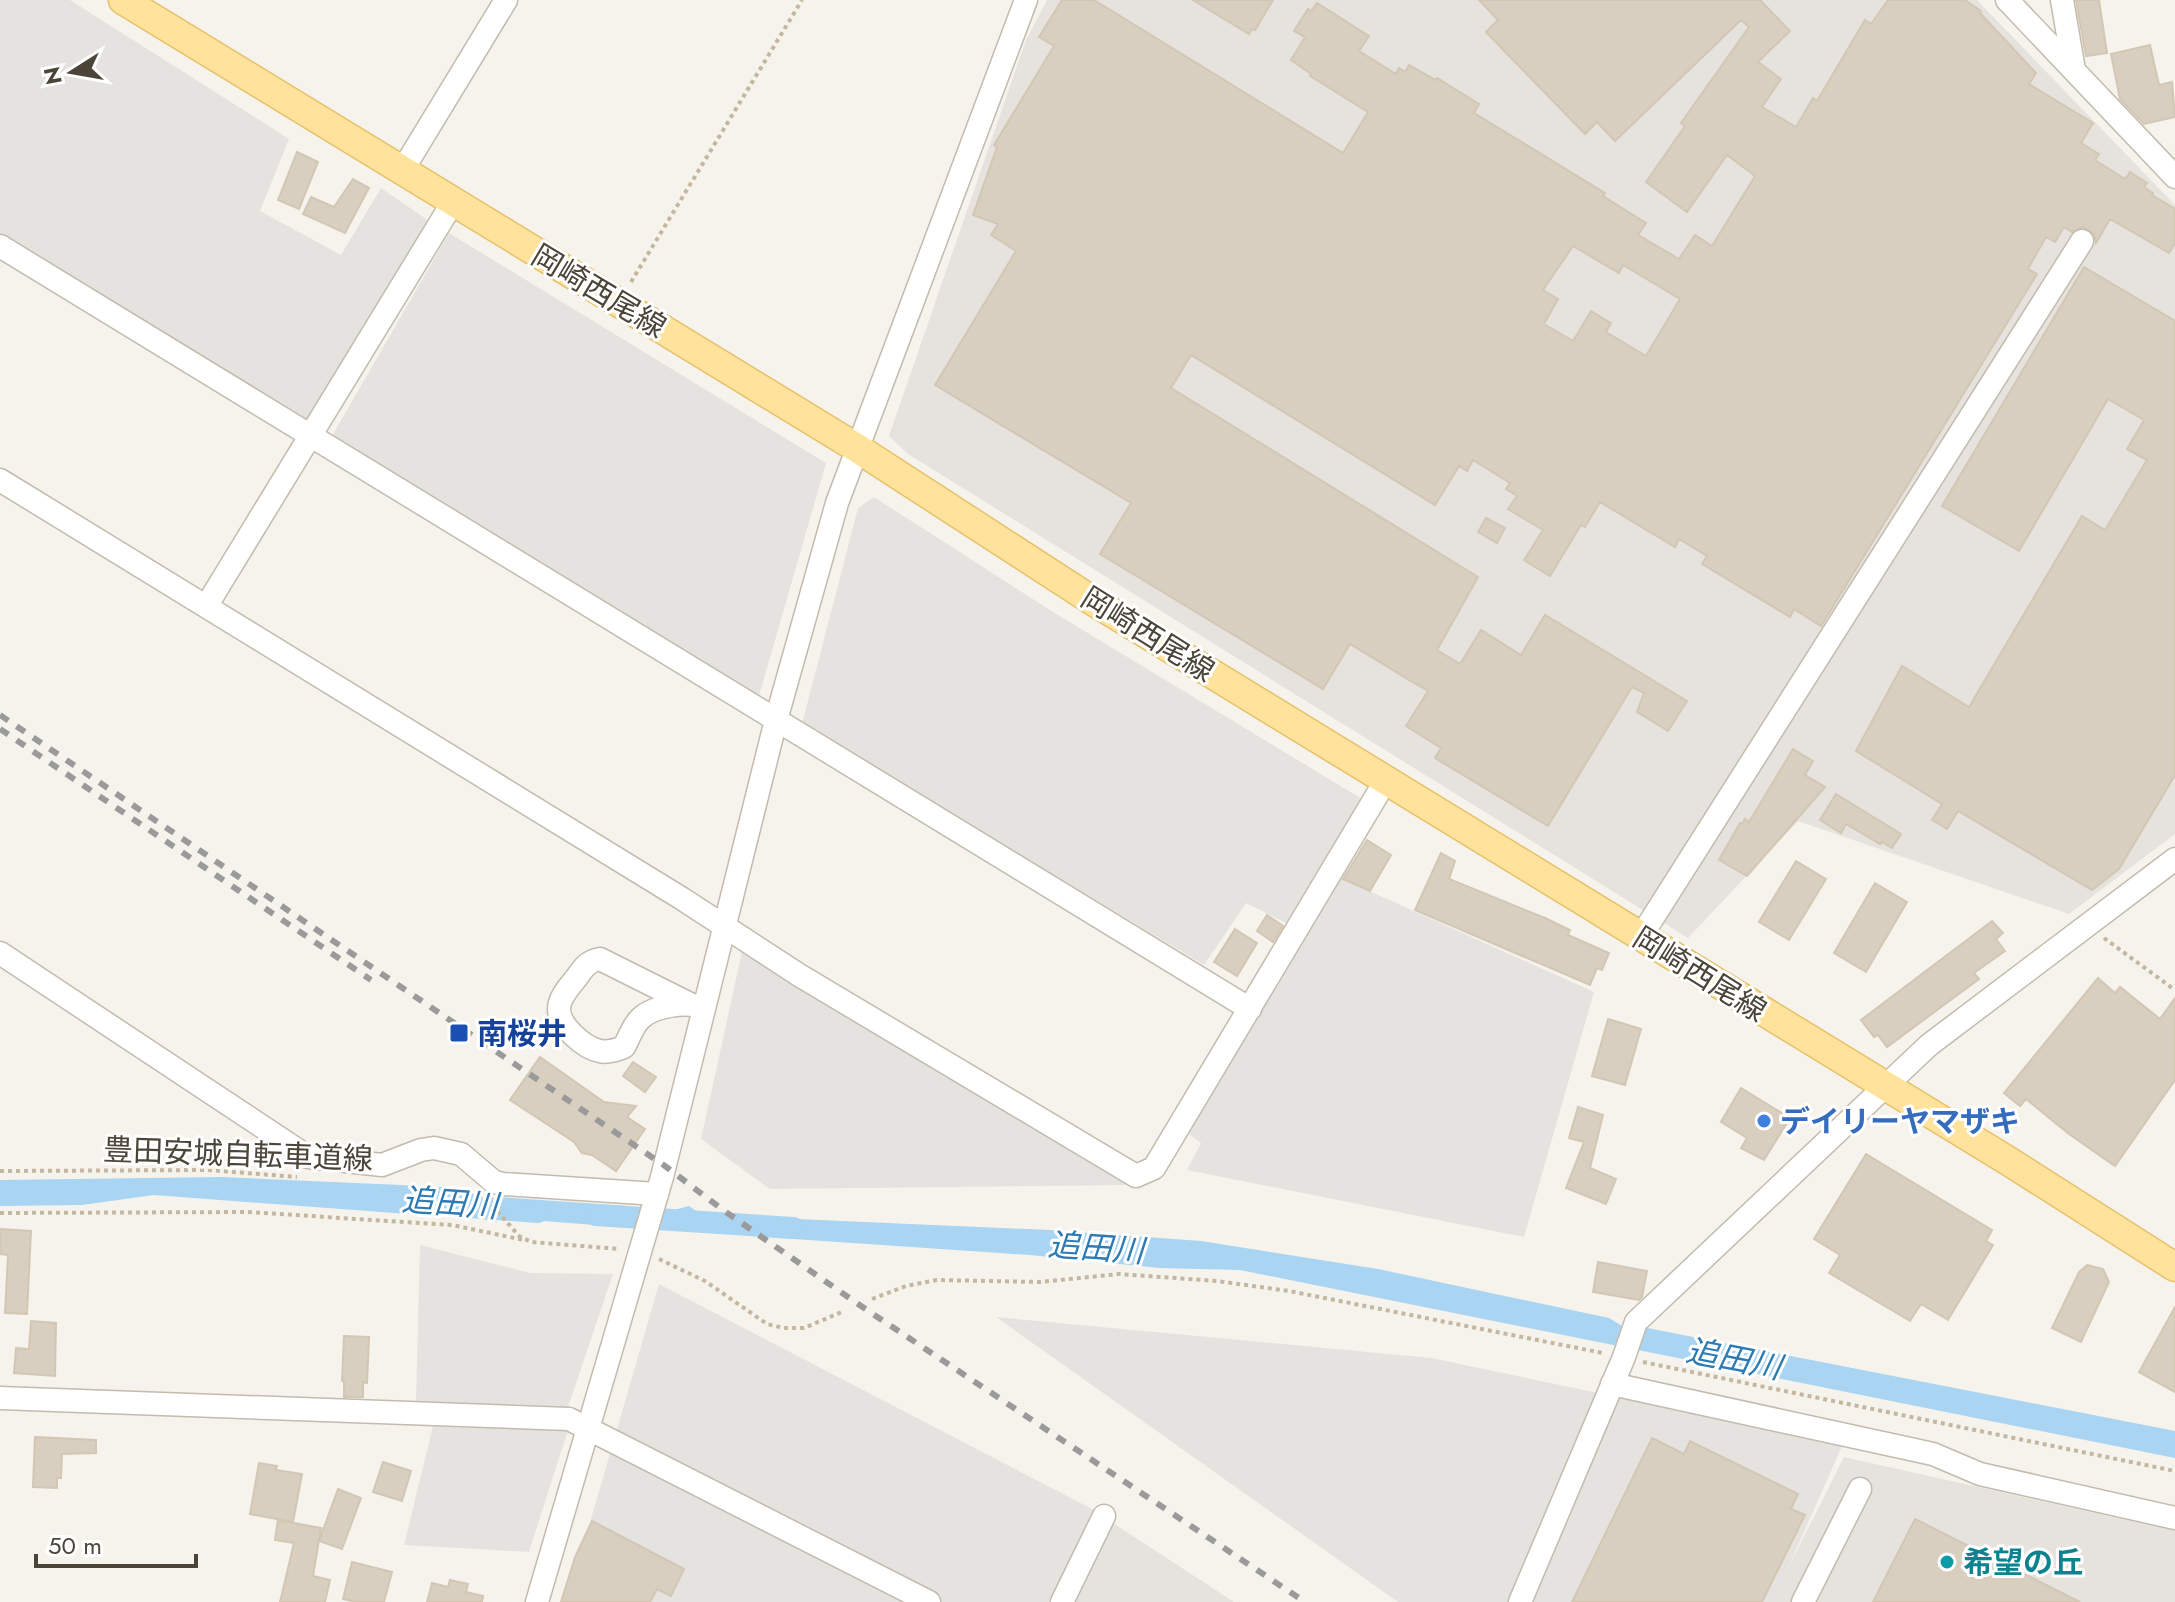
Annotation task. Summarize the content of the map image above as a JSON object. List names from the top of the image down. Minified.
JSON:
{"streets":{"main road":["岡崎西尾線"],"path":["豊田安城自転車道線"]},"water":["追田川"],"places":{"transit":["南桜井"],"other":["デイリーヤマザキ","希望の丘"]},"scale_bar":"50 m","north":"left"}
